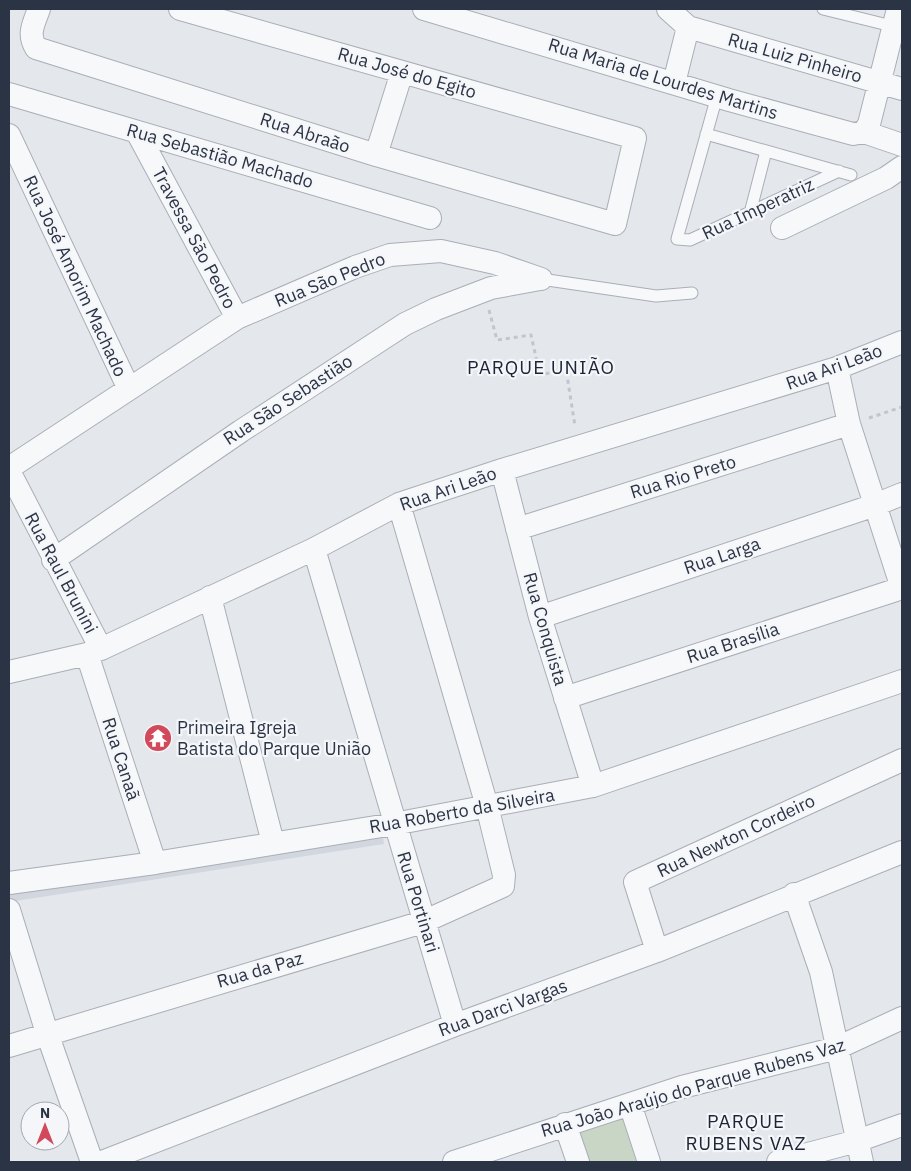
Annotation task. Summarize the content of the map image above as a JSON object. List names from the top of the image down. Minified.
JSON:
{"streets":{"street":["Rua Luiz Pinheiro","Rua José do Egito","Rua Maria de Lourdes Martins","Rua Abraão","Rua Sebastião Machado","Travessa São Pedro","Rua José Amorim Machado","Rua São Pedro","Rua Ari Leão","Rua São Sebastião","Rua Rio Preto","Rua Larga","Rua Raul Brunini","Rua Conquista","Rua Brasília","Rua Canaã","Rua Roberto da Silveira","Rua Newton Cordeiro","Rua Portinari","Rua da Paz","Rua Darci Vargas","Rua João Araújo do Parque Rubens Vaz"],"lane":["Rua Imperatriz"]},"crossings":[["Rua José do Egito","Rua Abraão"],["Rua Sebastião Machado","Travessa São Pedro"],["Travessa São Pedro","Rua São Pedro"],["Rua José Amorim Machado","Rua São Pedro"],["Rua São Pedro","Rua São Sebastião"],["Rua São Pedro","Rua Raul Brunini"],["Rua Ari Leão","Rua Raul Brunini"],["Rua Ari Leão","Rua Conquista"],["Rua Ari Leão","Rua Canaã"],["Rua Ari Leão","Rua Portinari"],["Rua São Sebastião","Rua Raul Brunini"],["Rua Rio Preto","Rua Conquista"],["Rua Larga","Rua Conquista"],["Rua Raul Brunini","Rua Canaã"],["Rua Conquista","Rua Brasília"],["Rua Conquista","Rua Roberto da Silveira"],["Rua Canaã","Rua Roberto da Silveira"],["Rua Roberto da Silveira","Rua Portinari"],["Rua Roberto da Silveira","Rua da Paz"],["Rua Newton Cordeiro","Rua Darci Vargas"],["Rua Portinari","Rua da Paz"],["Rua Portinari","Rua Darci Vargas"]],"districts":["PARQUE UNIÃO","PARQUE RUBENS VAZ"],"places":{"temple":["Primeira Igreja Batista do Parque União"]},"north":"top"}
